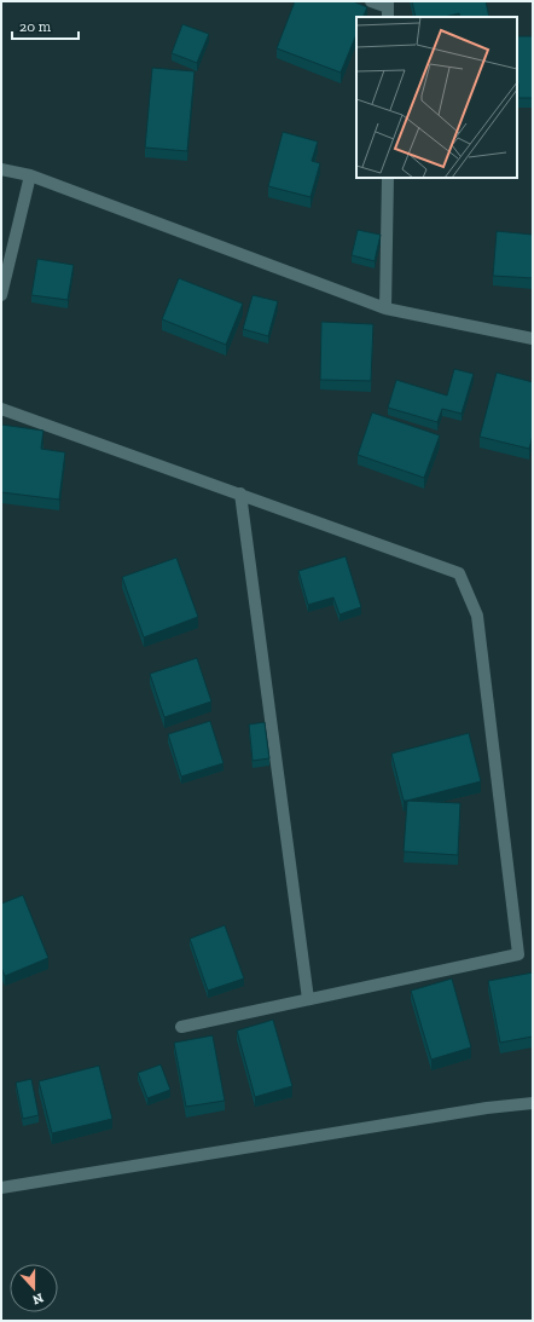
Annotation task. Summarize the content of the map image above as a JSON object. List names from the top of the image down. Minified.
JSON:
{"scale_bar":"20 m","north":"bottom"}
